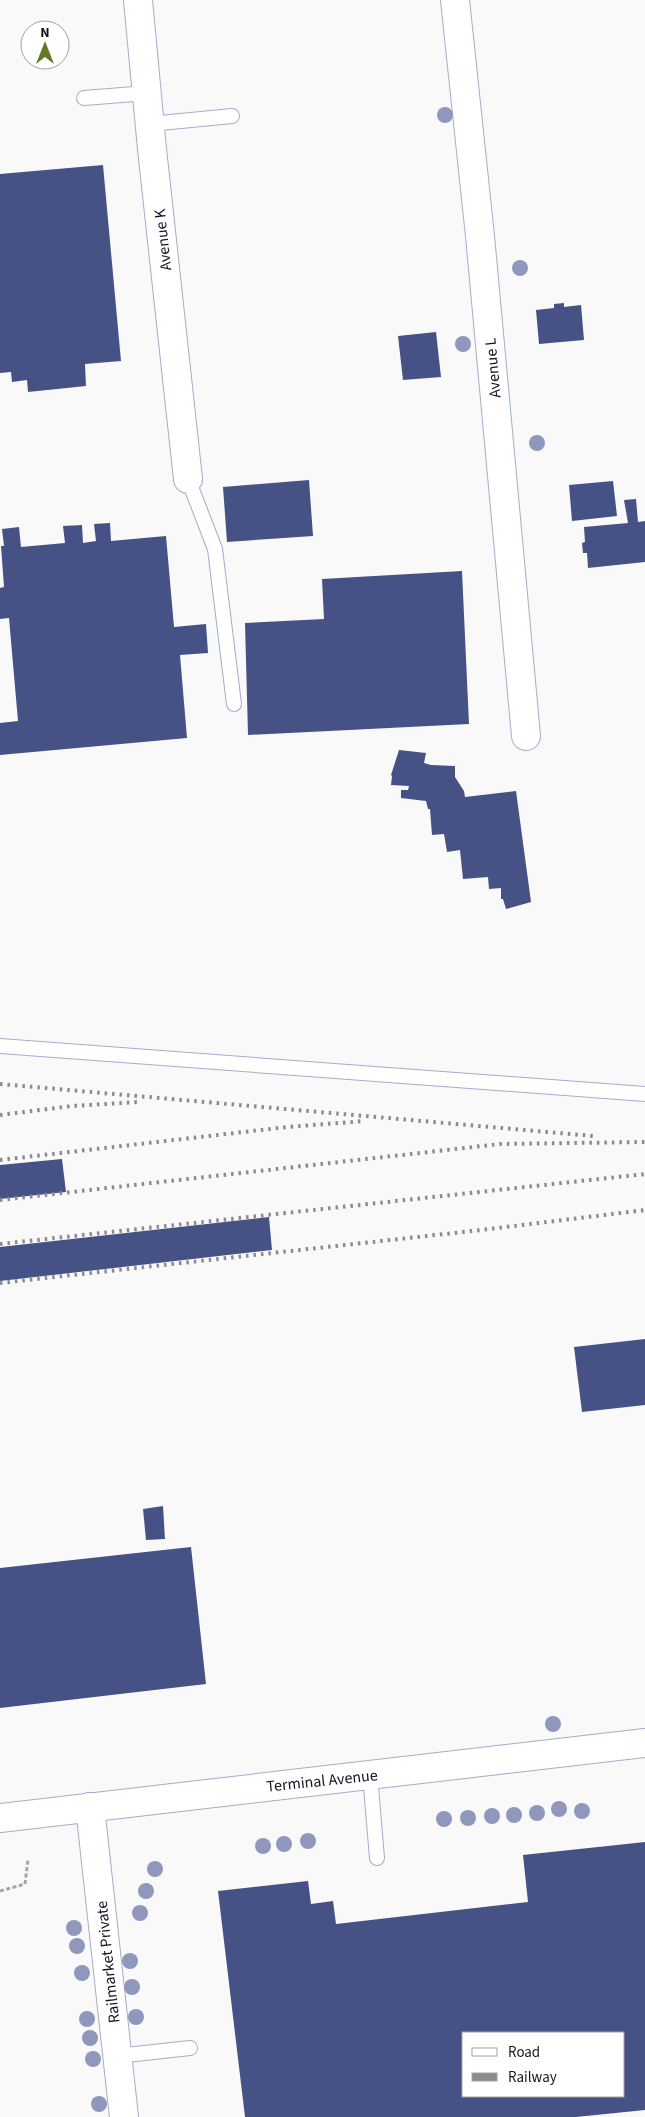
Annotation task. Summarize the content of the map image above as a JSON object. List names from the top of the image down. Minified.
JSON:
{"streets":{"street":["Avenue K","Avenue L","Terminal Avenue","Railmarket Private"]},"crossings":[["Terminal Avenue","Railmarket Private"]],"legend":["Road","Railway"],"north":"top"}
